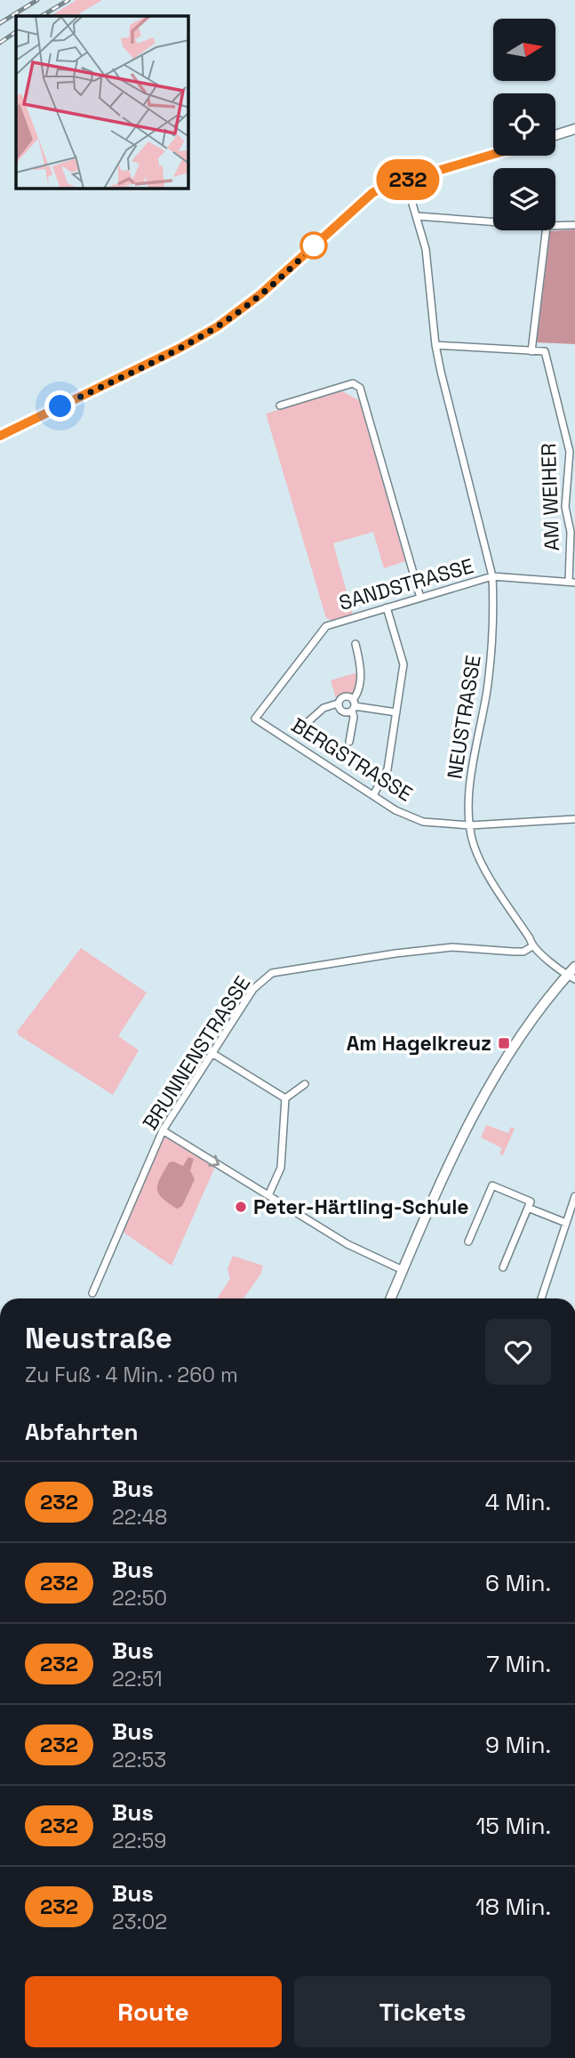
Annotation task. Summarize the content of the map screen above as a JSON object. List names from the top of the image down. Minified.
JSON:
{"streets":{"street":["AM WEIHER","SANDSTRASSE","NEUSTRASSE","BERGSTRASSE","BRUNNENSTRASSE"]},"crossings":[["AM WEIHER","SANDSTRASSE"],["SANDSTRASSE","NEUSTRASSE"],["SANDSTRASSE","BERGSTRASSE"],["NEUSTRASSE","BERGSTRASSE"],["NEUSTRASSE","BRUNNENSTRASSE"]],"places":{"transit":["Am Hagelkreuz"],"other":["Peter-Härtling-Schule"]},"lines":["bus line 232"],"north":"right","page":{"on_map":"232","heading":[["Neustraße","Zu Fuß · 4 Min. · 260 m"],"Abfahrten"],"list":[{"mark":"232","name":"Bus","note":"22:48","value":"4 Min."},{"mark":"232","name":"Bus","note":"22:50","value":"6 Min."},{"mark":"232","name":"Bus","note":"22:51","value":"7 Min."},{"mark":"232","name":"Bus","note":"22:53","value":"9 Min."},{"mark":"232","name":"Bus","note":"22:59","value":"15 Min."},{"mark":"232","name":"Bus","note":"23:02","value":"18 Min."}],"buttons":["Route","Tickets"]}}
